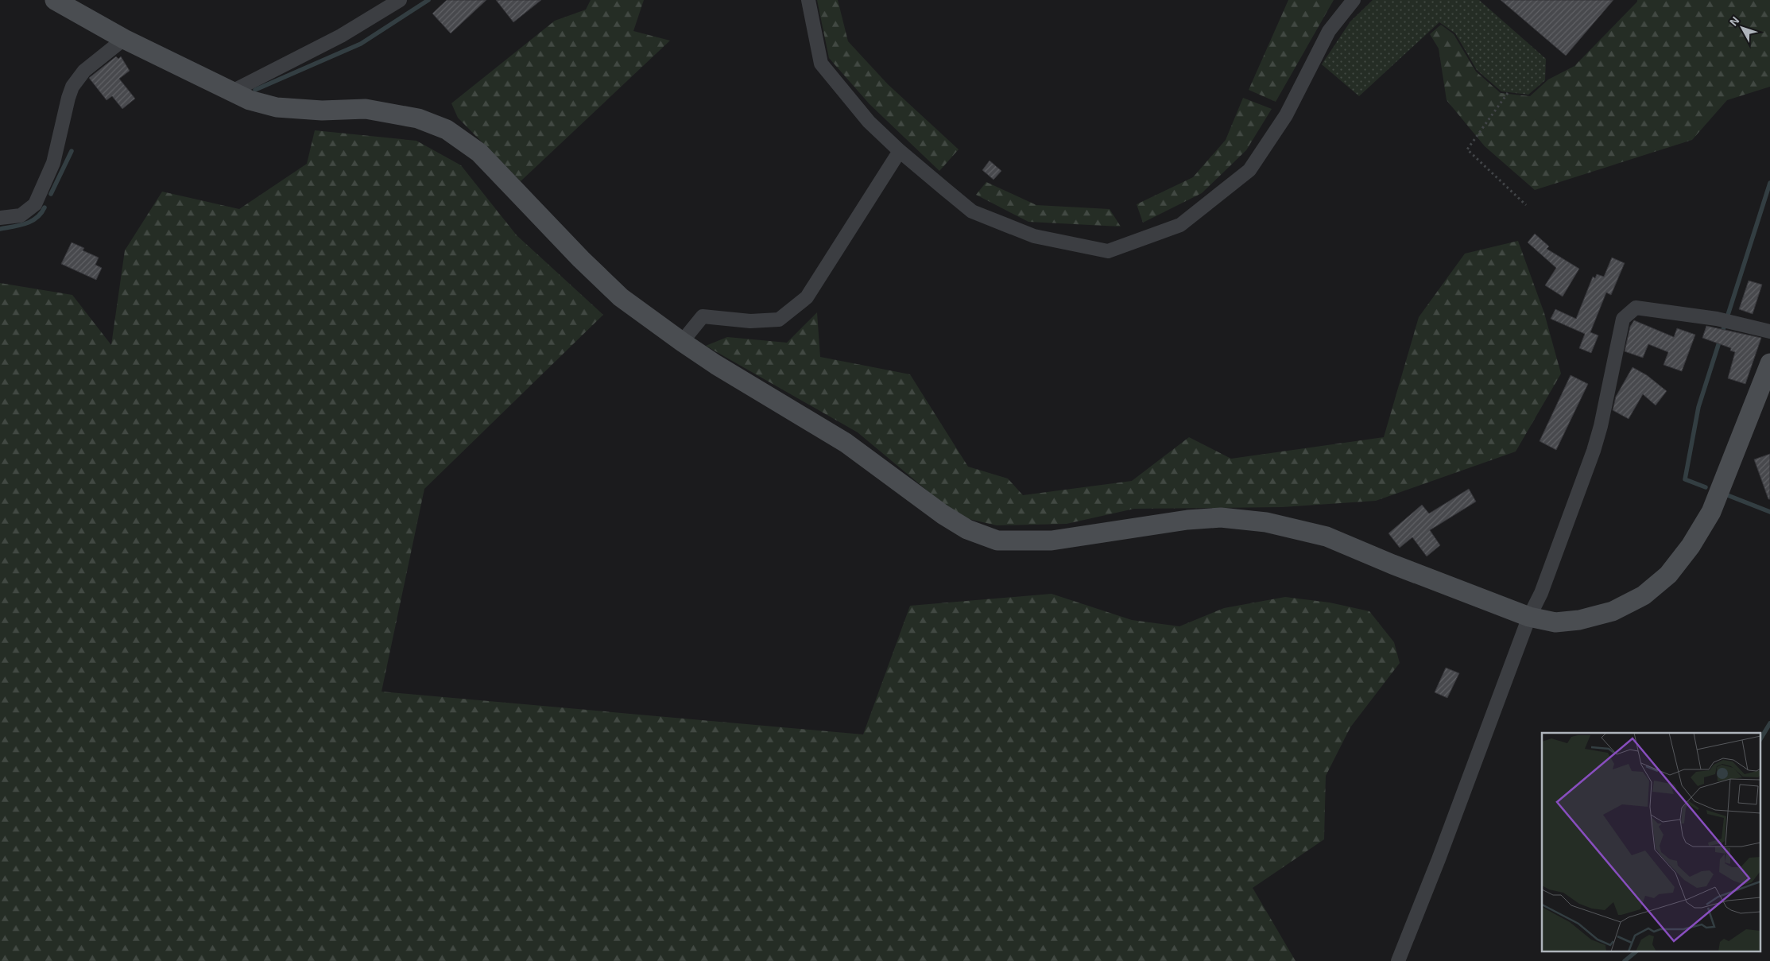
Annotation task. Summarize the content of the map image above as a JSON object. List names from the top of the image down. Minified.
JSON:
{"north":"top left"}
